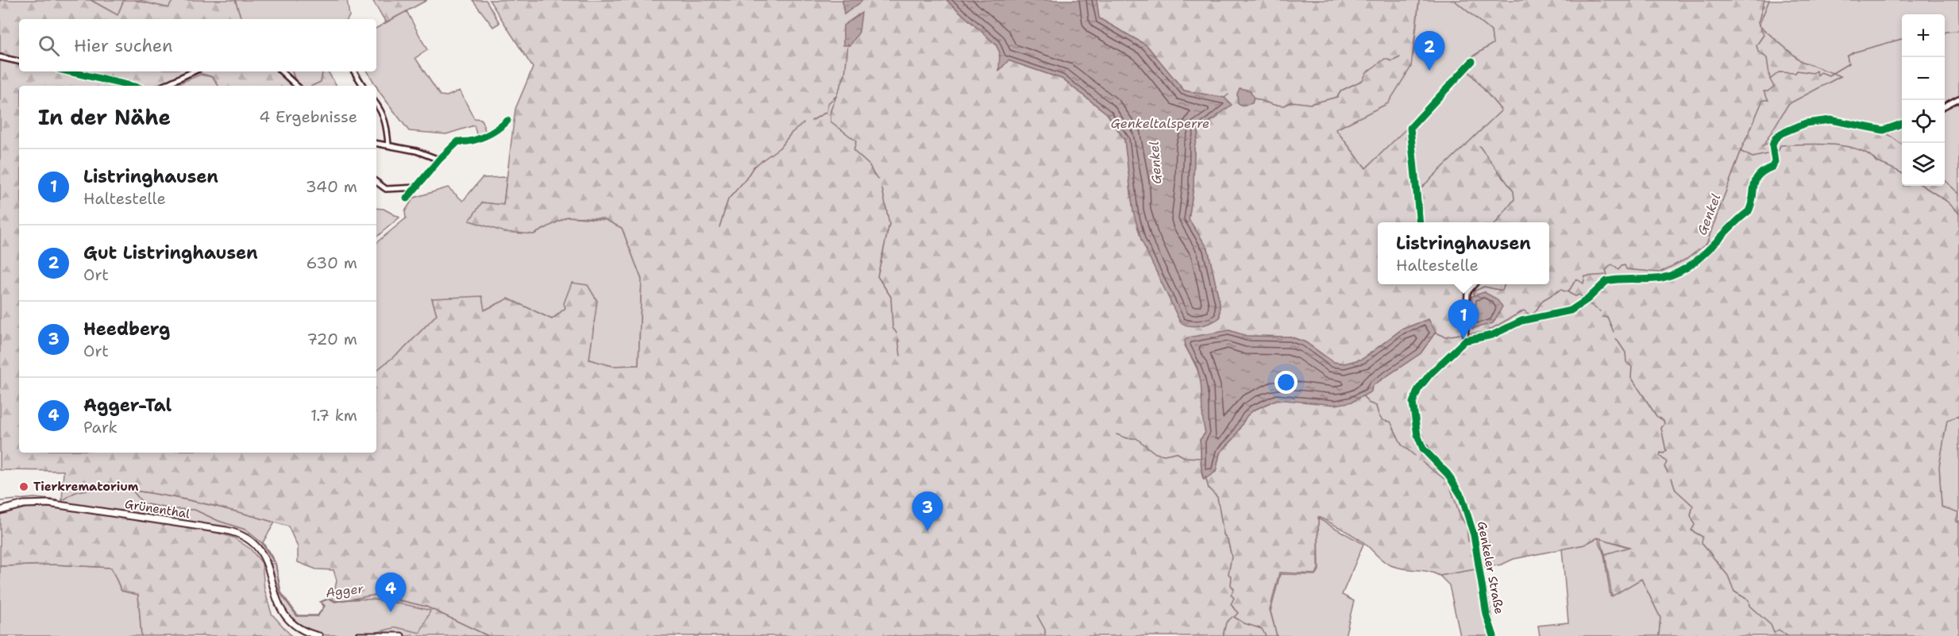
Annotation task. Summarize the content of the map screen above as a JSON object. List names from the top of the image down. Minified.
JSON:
{"streets":{"main road":["Grünenthal"],"street":["Genkeler Straße"]},"water":["Genkeltalsperre","Genkel","Agger"],"places":["Tierkrematorium"],"page":{"map_buttons":["+","−"],"search":"Hier suchen","pins":["2","1","3","4"],"heading":["In der Nähe","4 Ergebnisse"],"list":[{"mark":"1","name":"Listringhausen","note":"Haltestelle","value":"340 m"},{"mark":"2","name":"Gut Listringhausen","note":"Ort","value":"630 m"},{"mark":"3","name":"Heedberg","note":"Ort","value":"720 m"},{"mark":"4","name":"Agger-Tal","note":"Park","value":"1.7 km"}],"popup":["Listringhausen","Haltestelle"]}}
